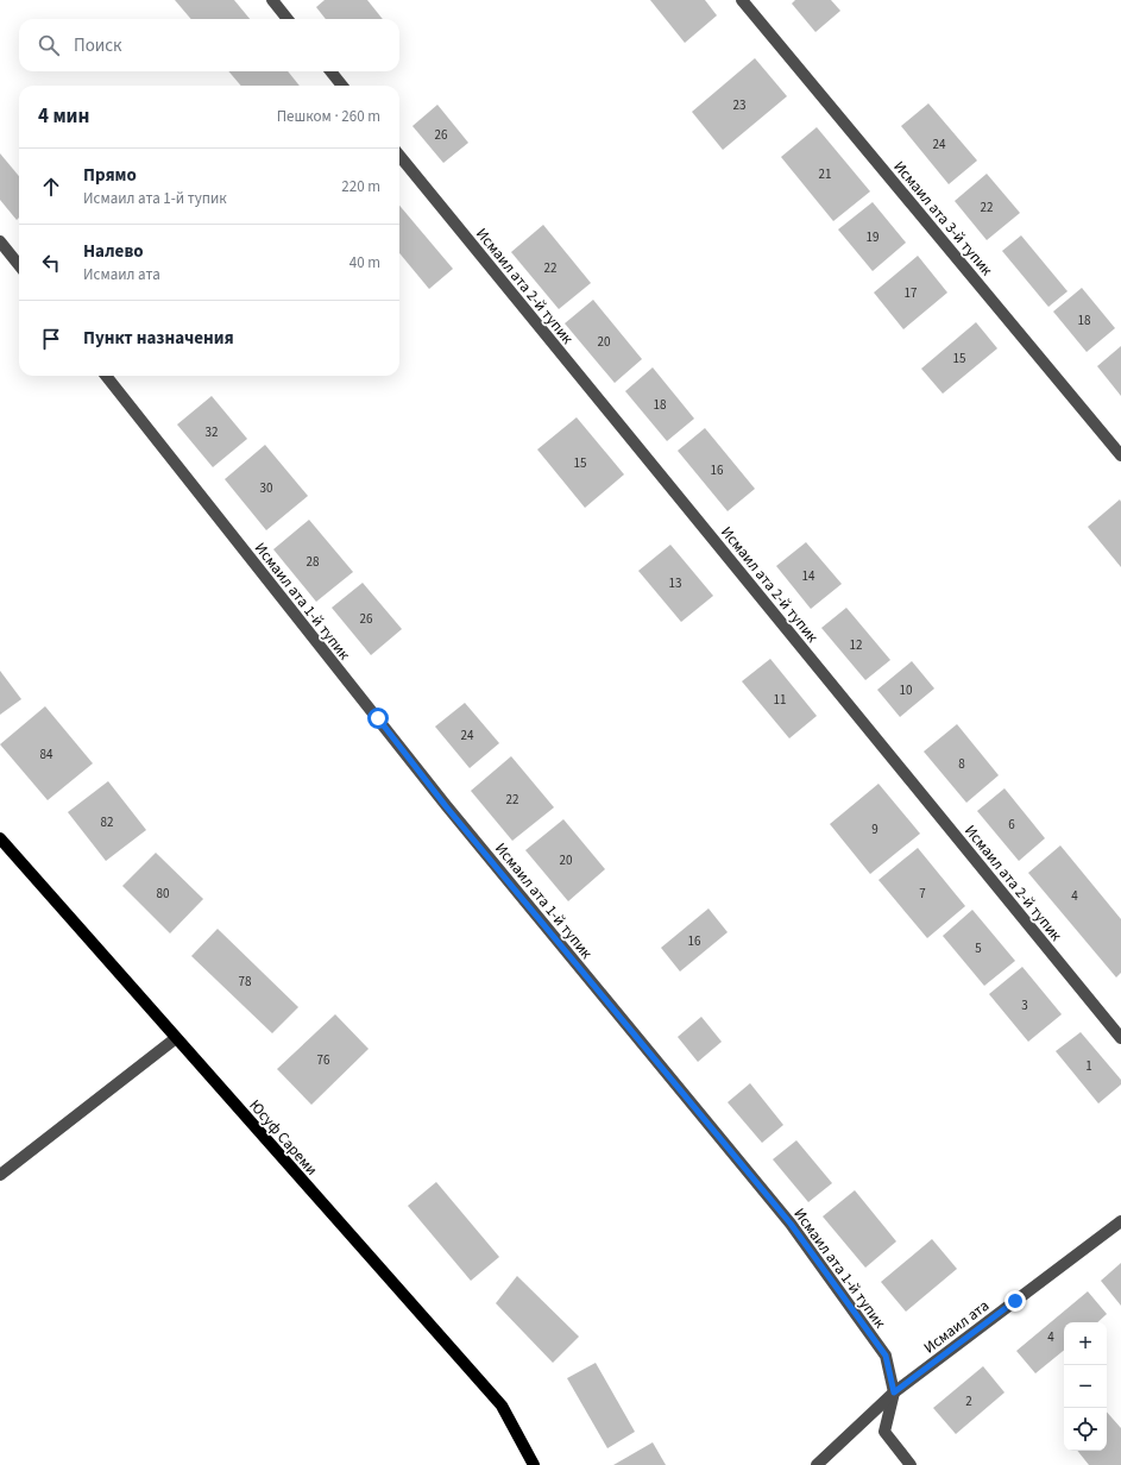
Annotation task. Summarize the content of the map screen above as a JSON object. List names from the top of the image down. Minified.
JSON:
{"streets":{"main road":["Юсуф Сареми"],"street":["Исмаил ата 3-й тупик","Исмаил ата 2-й тупик","Исмаил ата 1-й тупик","Исмаил ата"]},"crossings":[["Исмаил ата 1-й тупик","Исмаил ата"]],"house_numbers":["23","26","24","21","22","19","22","17","18","20","15","18","32","15","16","30","28","14","13","26","12","10","11","24","84","8","22","82","6","9","20","80","7","4","16","5","78","3","76","1","4","2"],"page":{"search":"Поиск","heading":["4 мин","Пешком · 260 m"],"list":[["Прямо","Исмаил ата 1-й тупик","220 m"],["Налево","Исмаил ата","40 m"],"Пункт назначения"],"map_buttons":["+","−"]}}
